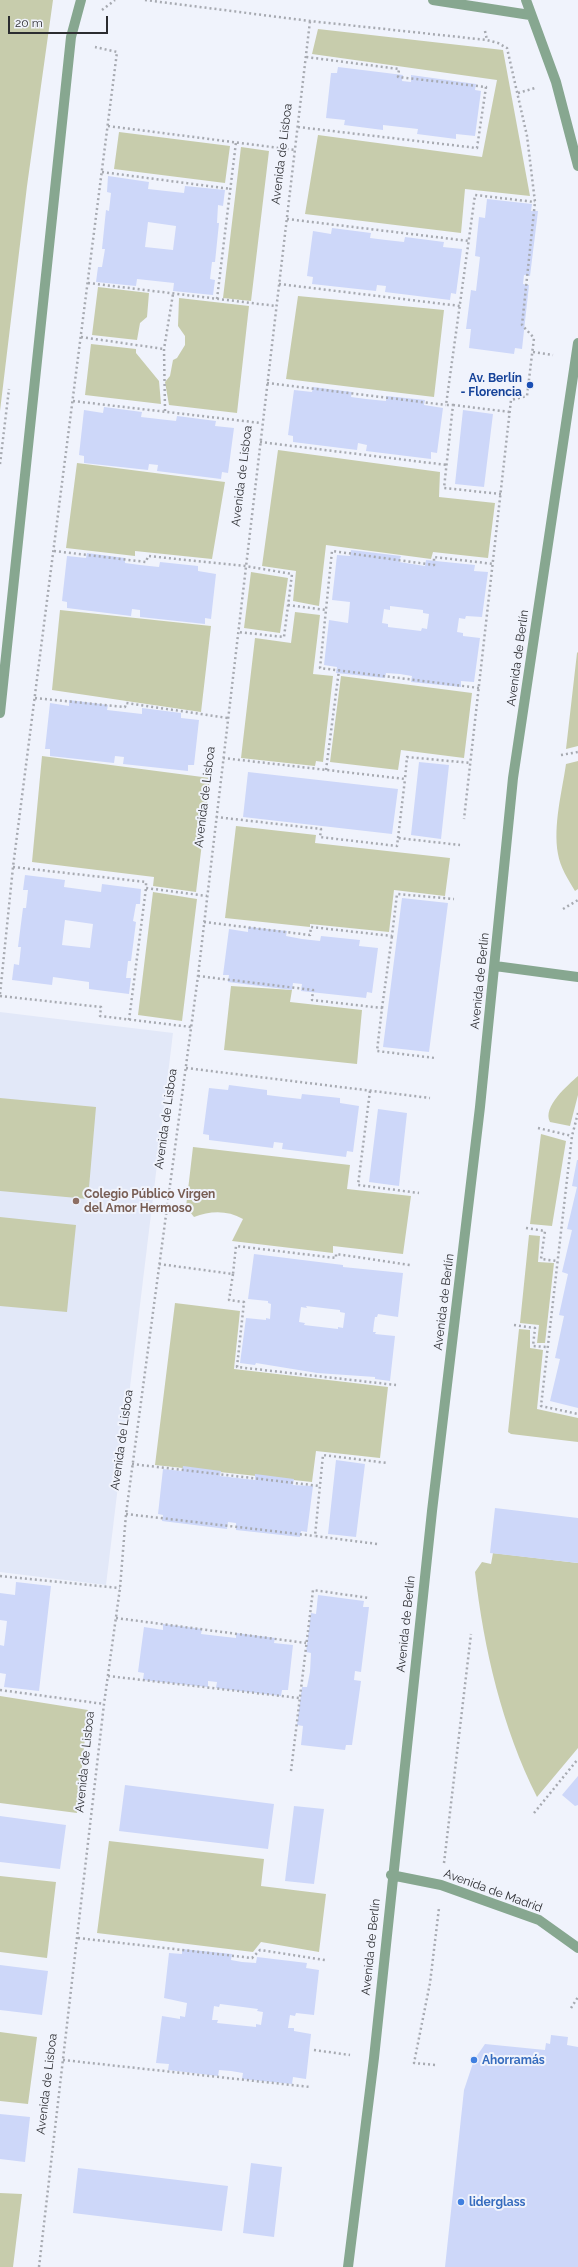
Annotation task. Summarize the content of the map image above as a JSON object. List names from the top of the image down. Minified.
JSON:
{"streets":{"street":["Avenida de Berlín","Avenida de Madrid"],"path":["Avenida de Lisboa"]},"crossings":[["Avenida de Berlín","Avenida de Madrid"]],"places":["Av. Berlín - Florencia","Colegio Público Virgen del Amor Hermoso","Ahorramás","liderglass"],"scale_bar":"20 m"}
